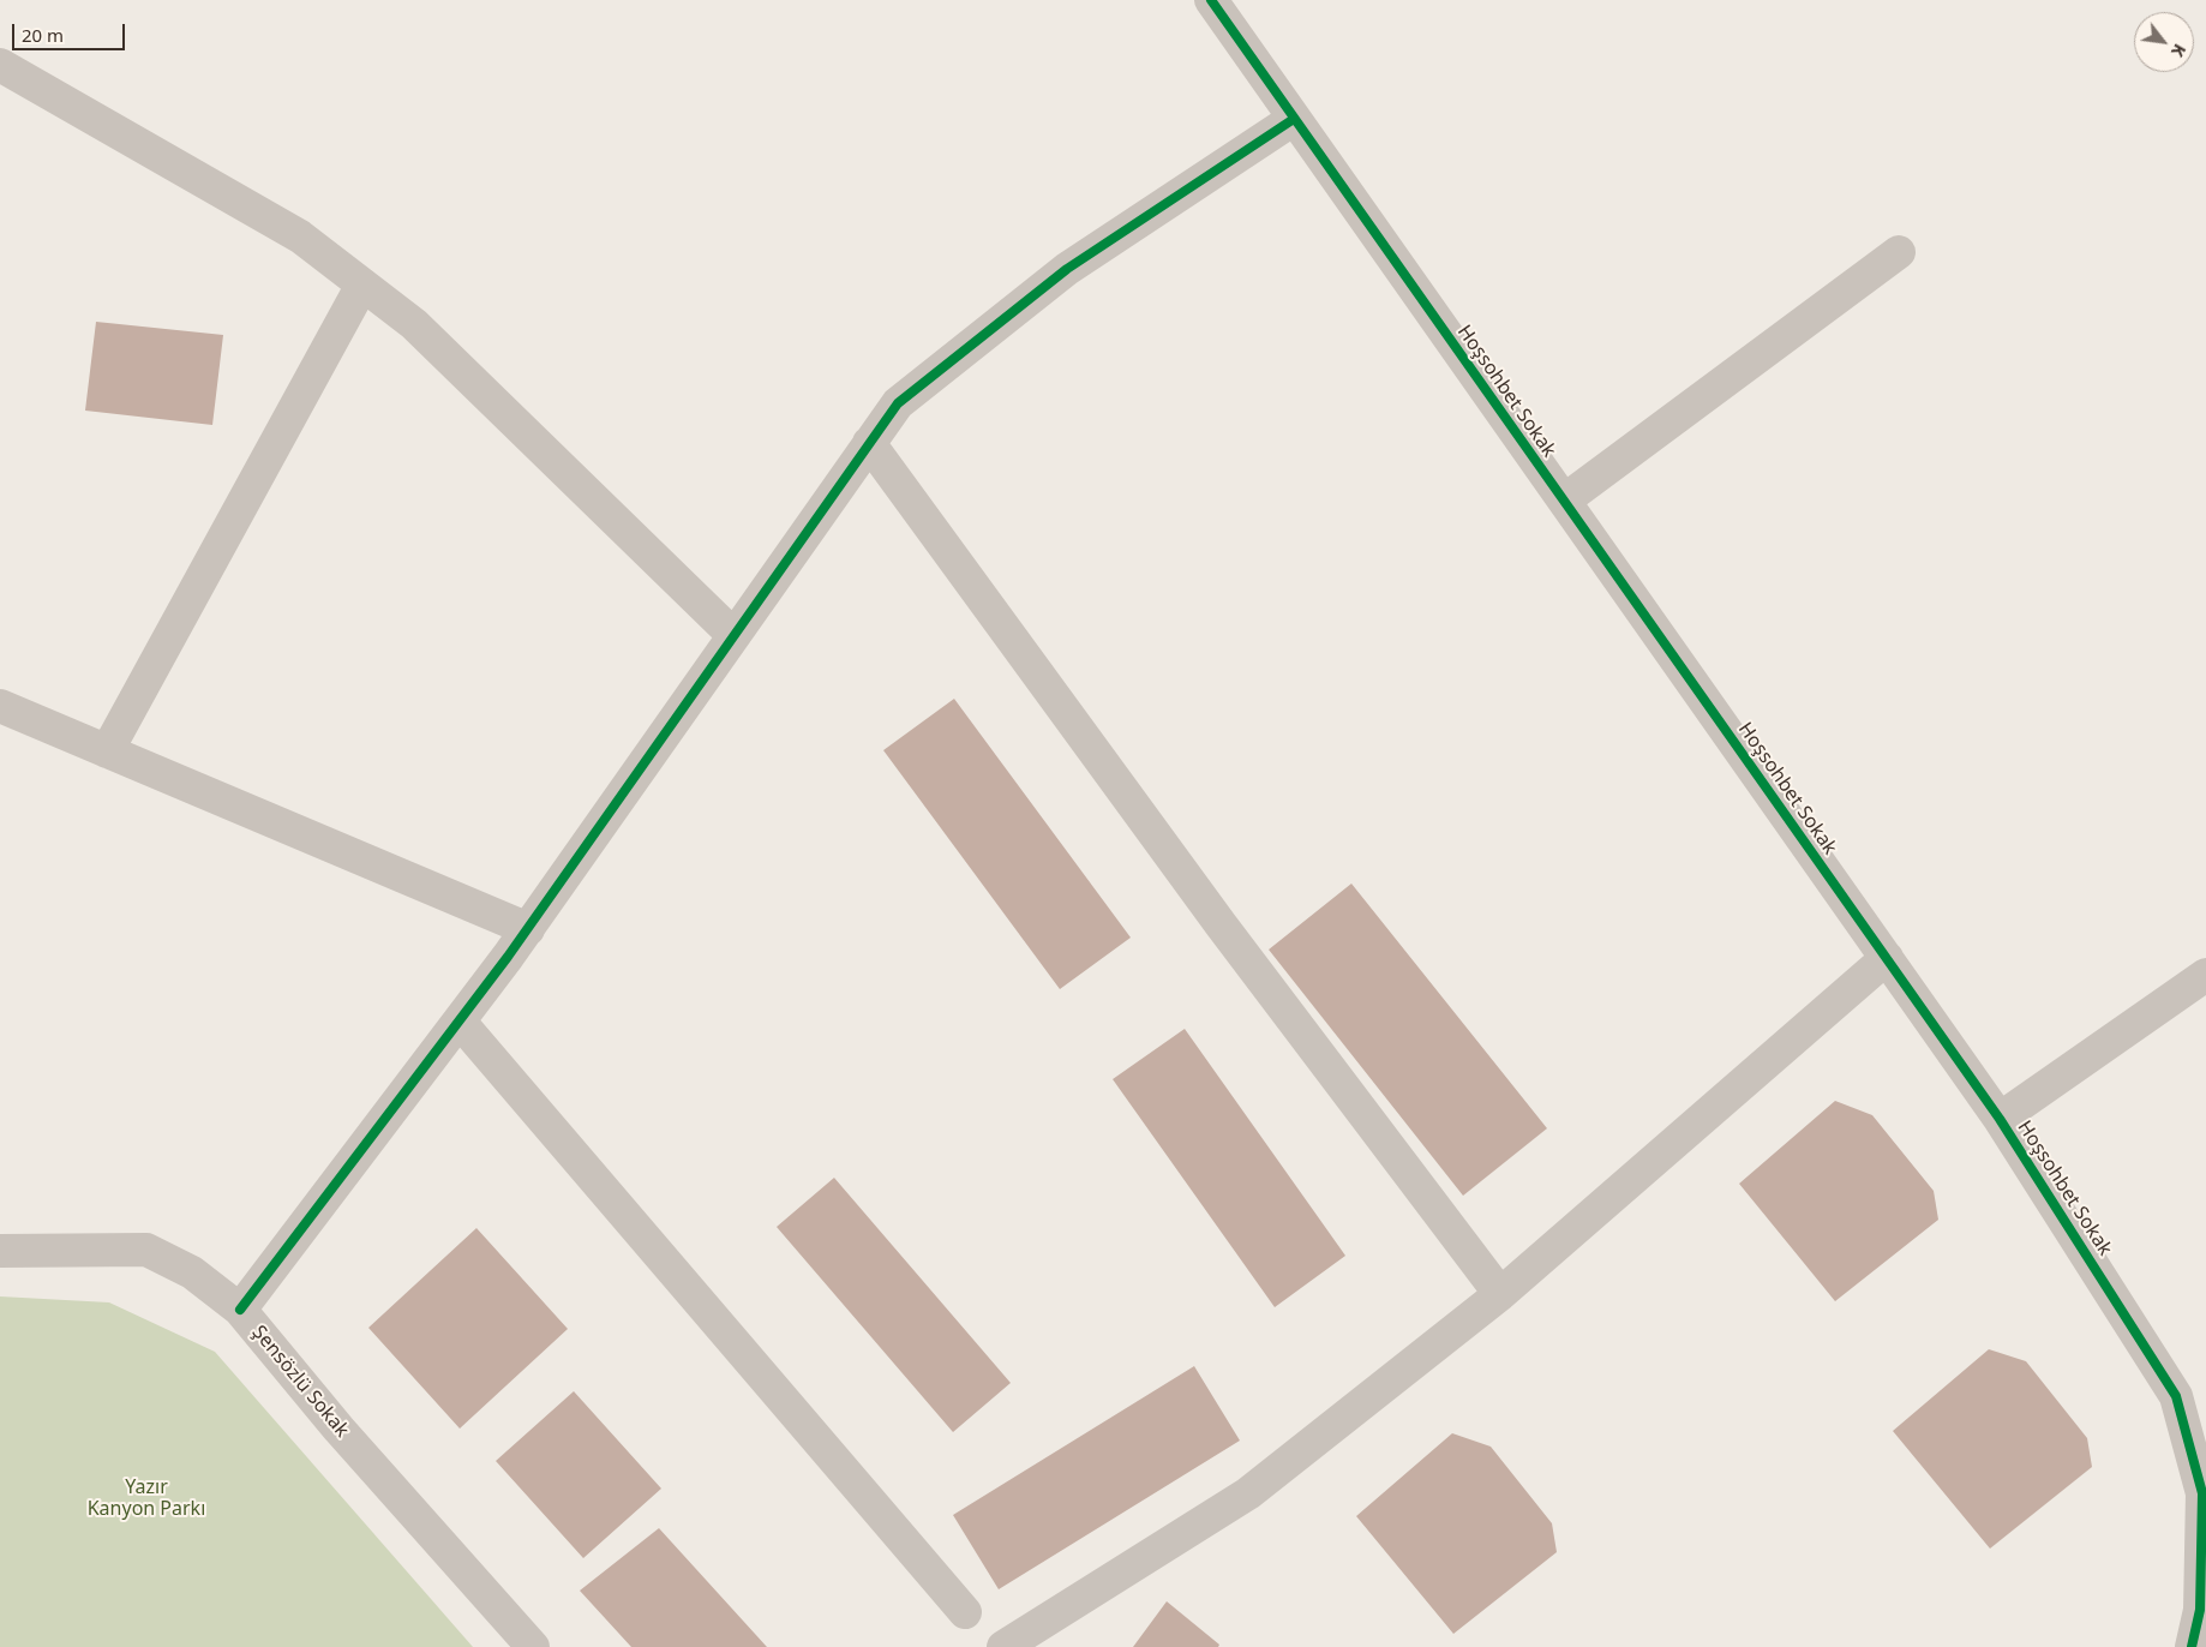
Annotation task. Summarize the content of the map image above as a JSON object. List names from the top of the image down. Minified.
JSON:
{"streets":{"street":["Hoşsohbet Sokak","Şensözlü Sokak"]},"parks":["Yazır Kanyon Parkı"],"scale_bar":"20 m","north":"bottom right"}
